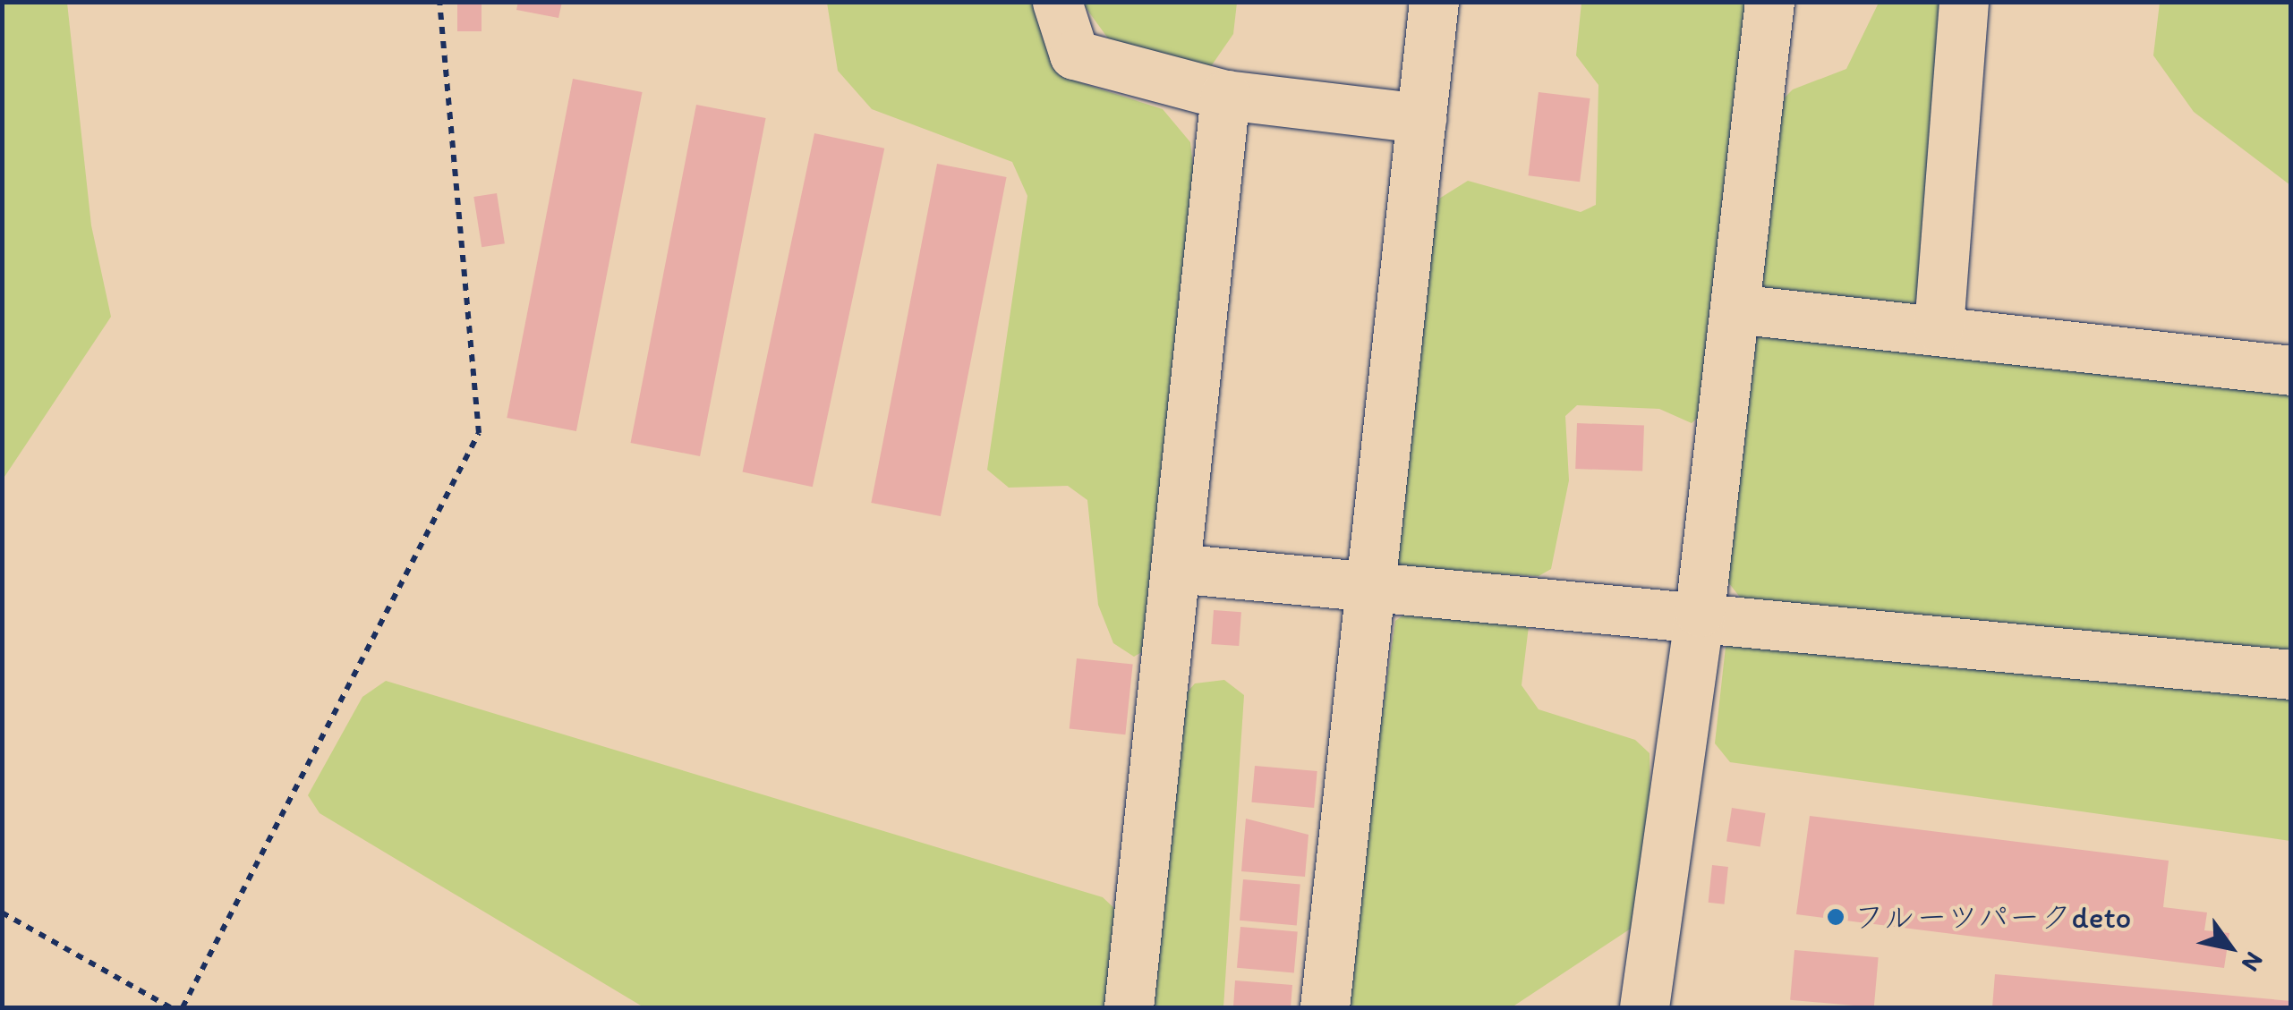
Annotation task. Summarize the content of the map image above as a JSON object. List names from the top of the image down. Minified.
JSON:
{"places":["フルーツパークdeto"],"north":"bottom right"}
